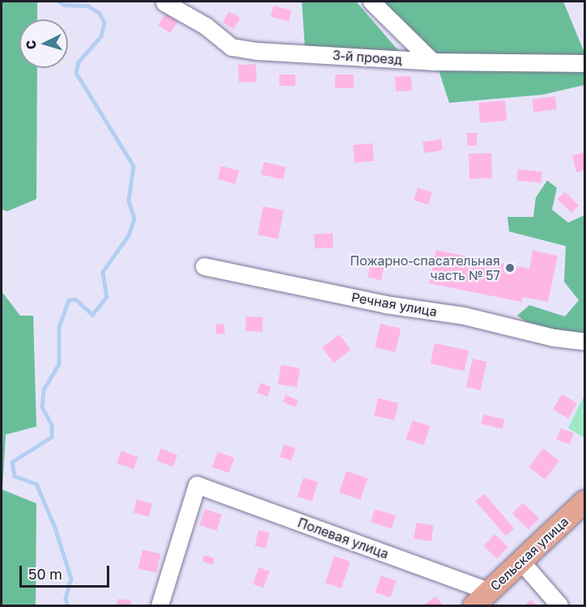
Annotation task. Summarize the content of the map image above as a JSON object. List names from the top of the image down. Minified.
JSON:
{"streets":{"main road":["Сельская улица"],"street":["3-й проезд","Речная улица","Полевая улица"]},"crossings":[["Полевая улица","Сельская улица"]],"places":["Пожарно-спасательная часть № 57"],"scale_bar":"50 m","north":"left"}
